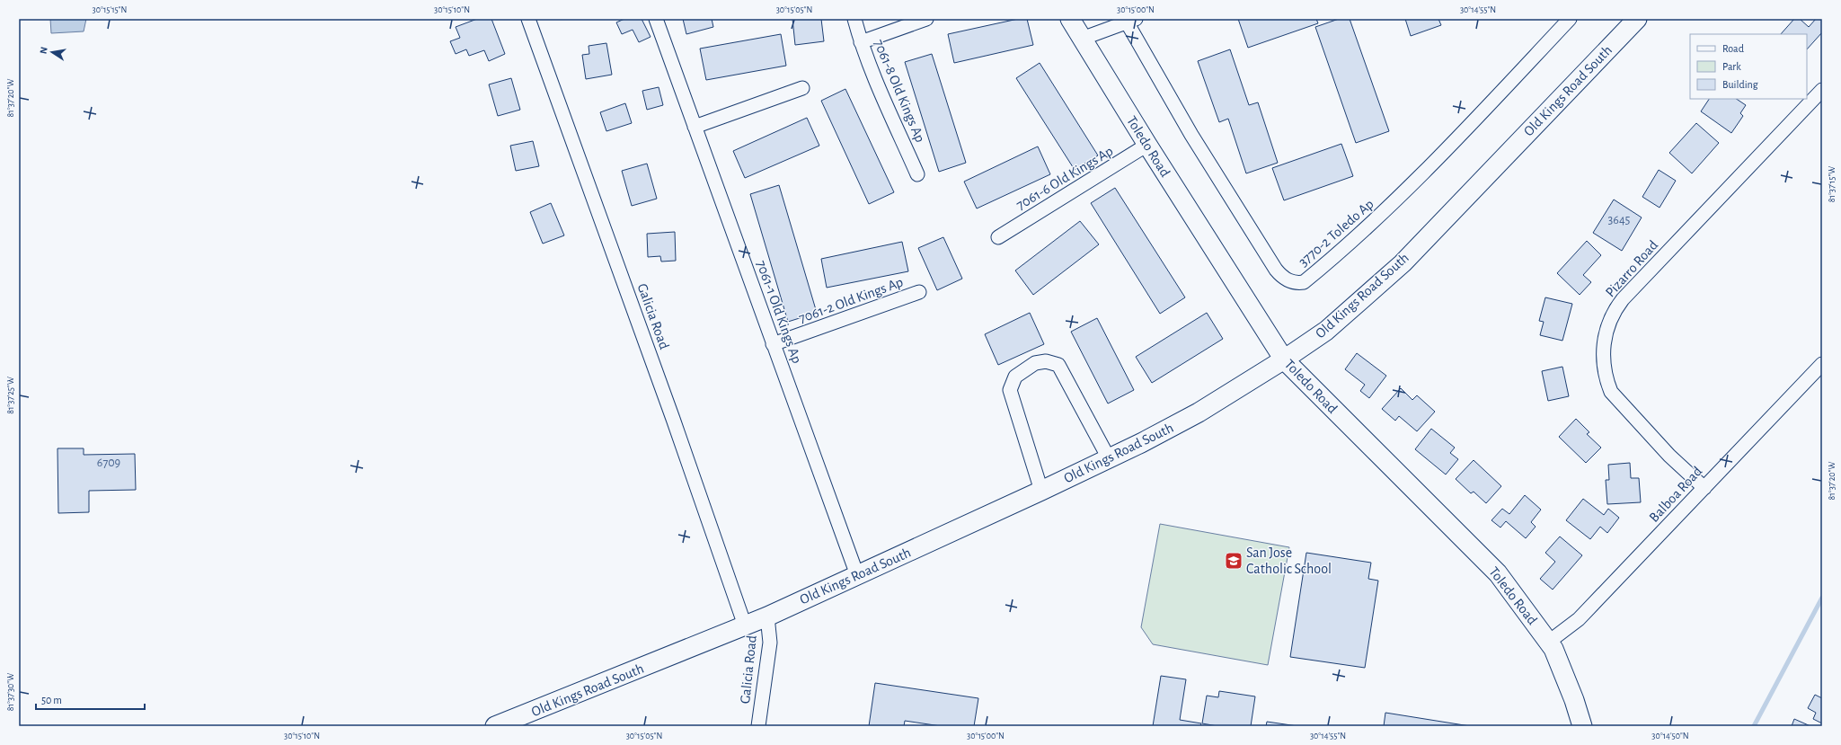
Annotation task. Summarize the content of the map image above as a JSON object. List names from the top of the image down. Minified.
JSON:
{"streets":{"street":["7061-8 Old Kings Ap","Old Kings Road South","Toledo Road","7061-6 Old Kings Ap","3770-2 Toledo Ap","Pizarro Road","7061-2 Old Kings Ap","7061-1 Old Kings Ap","Galicia Road","Balboa Road"]},"crossings":[["Old Kings Road South","Toledo Road"],["Old Kings Road South","7061-1 Old Kings Ap"],["Old Kings Road South","Galicia Road"],["Toledo Road","7061-6 Old Kings Ap"],["Toledo Road","Balboa Road"],["Pizarro Road","Balboa Road"],["7061-2 Old Kings Ap","7061-1 Old Kings Ap"]],"places":{"school or university":["San Jose Catholic School"]},"house_numbers":["3645","6709"],"legend":["Road","Park","Building"],"scale_bar":"50 m","north":"left","coordinates":["30°15'15\"N","30°15'10\"N","30°15'05\"N","30°15'00\"N","30°14'55\"N","81°37'20\"W","81°37'15\"W","81°37'25\"W","81°37'30\"W","30°14'50\"N"]}
